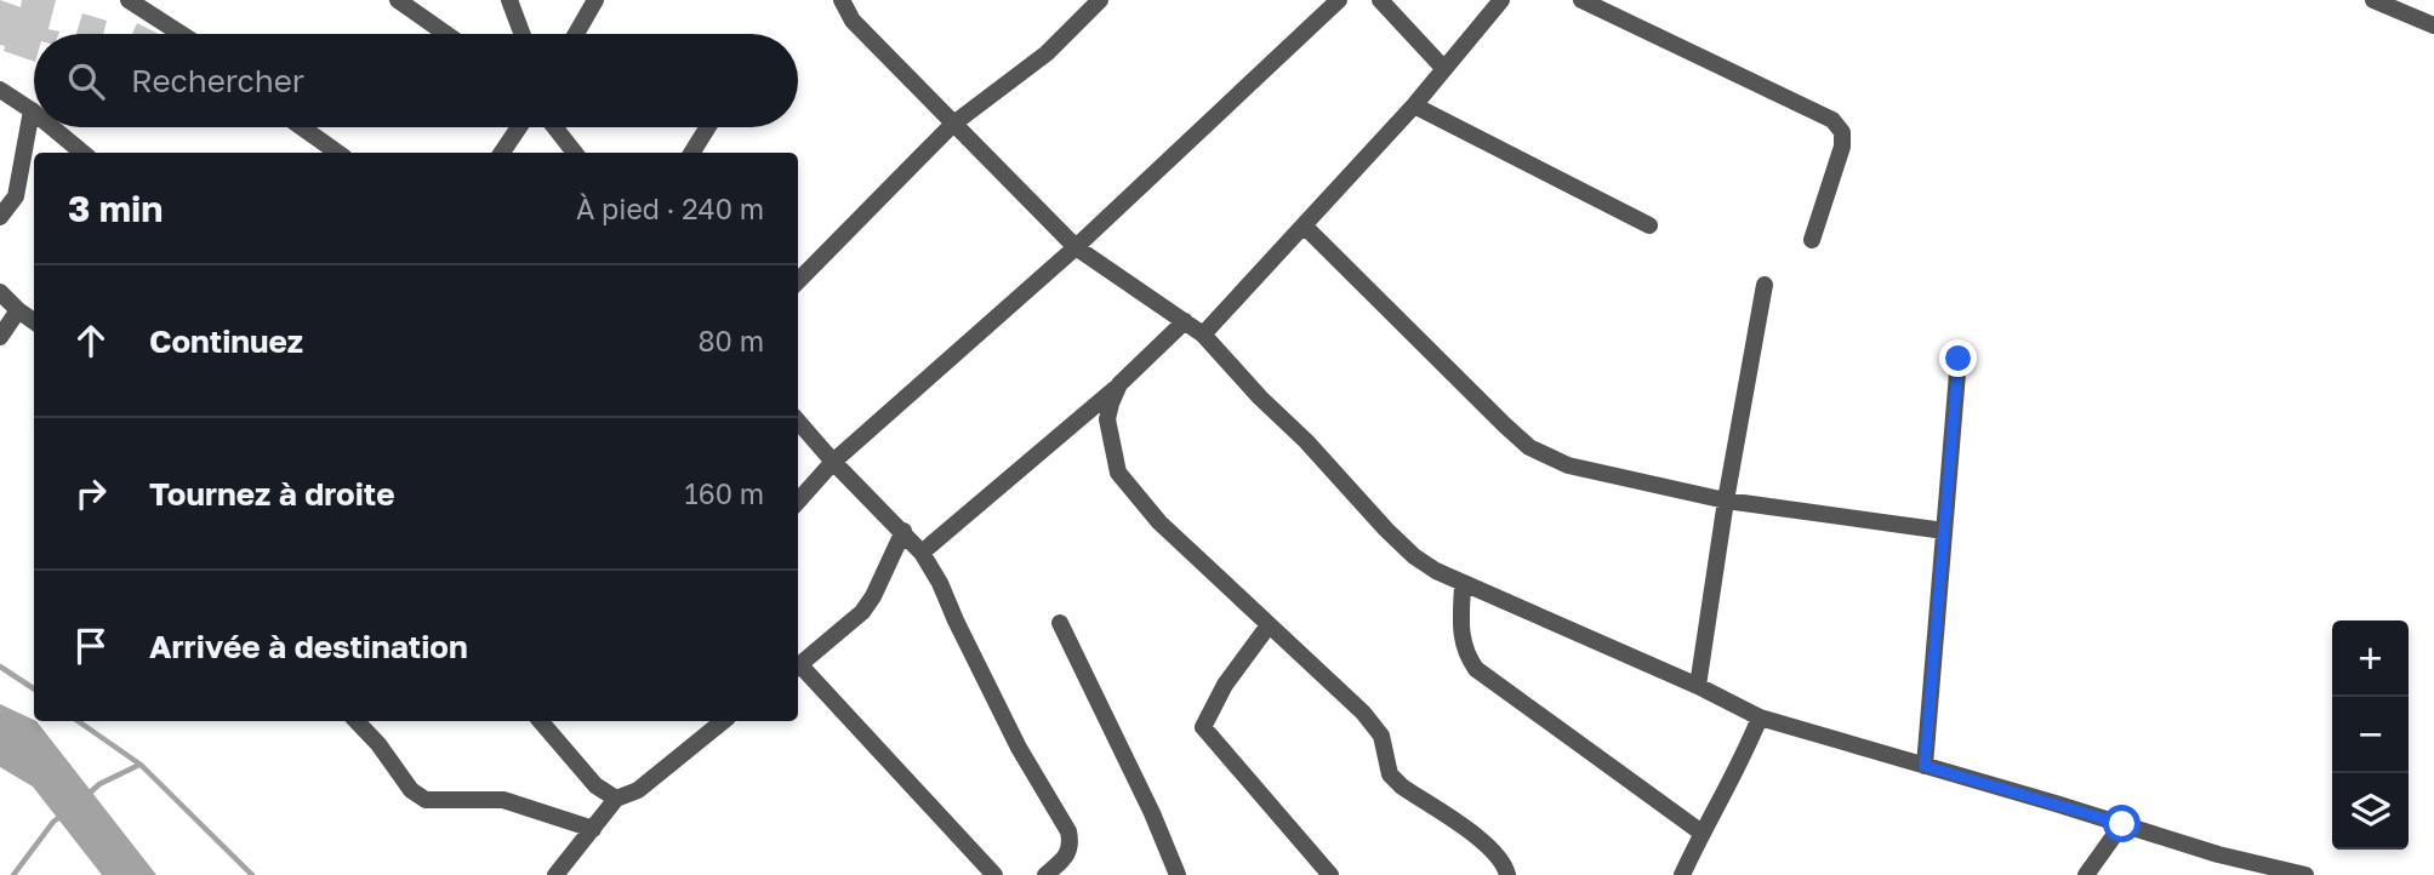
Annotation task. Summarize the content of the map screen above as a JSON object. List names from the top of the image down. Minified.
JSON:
{"page":{"search":"Rechercher","heading":["3 min","À pied · 240 m"],"list":[["Continuez","80 m"],["Tournez à droite","160 m"],"Arrivée à destination"],"map_buttons":["+","−"]}}
